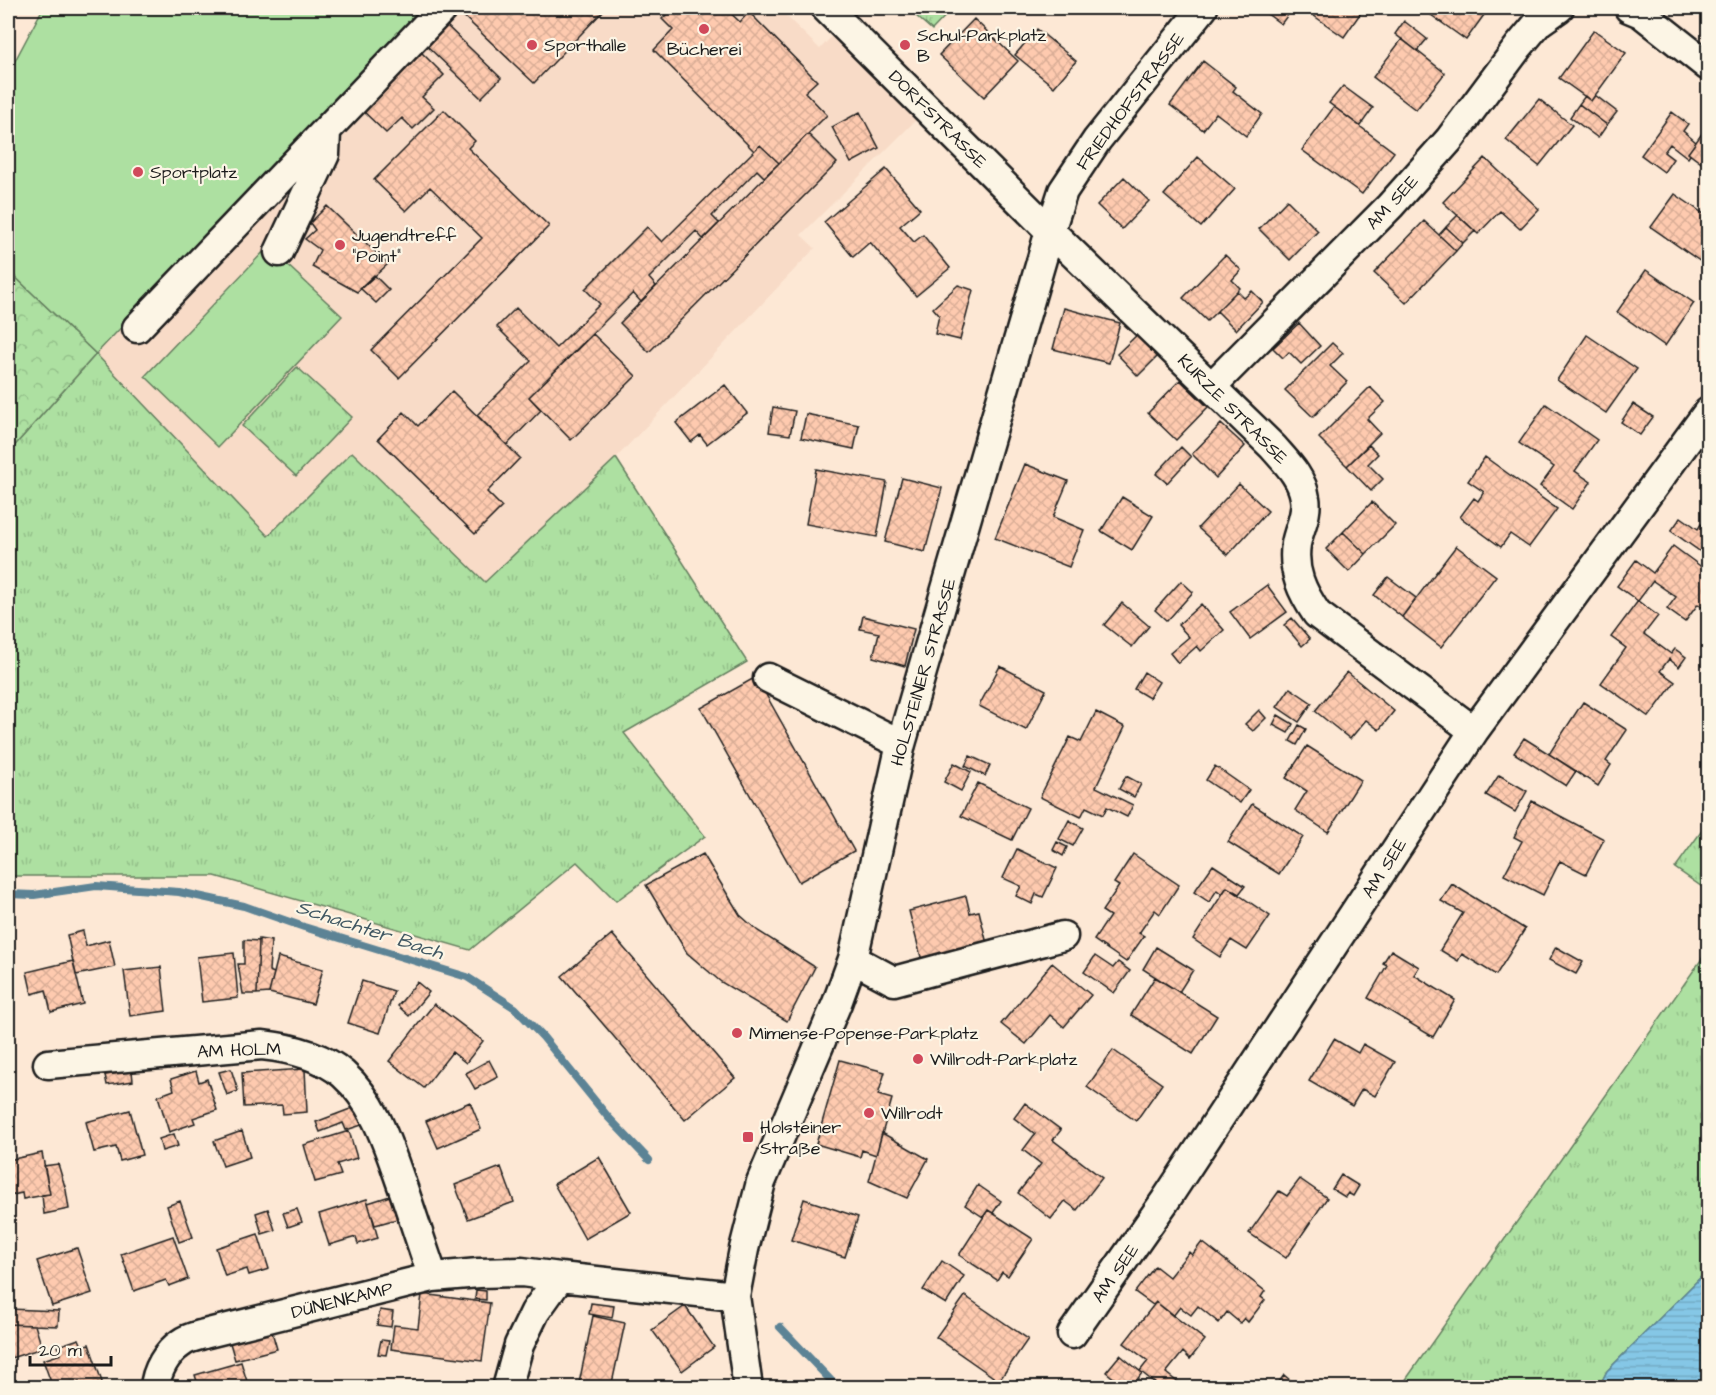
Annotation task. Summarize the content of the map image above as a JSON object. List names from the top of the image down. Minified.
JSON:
{"streets":{"street":["FRIEDHOFSTRASSE","DORFSTRASSE","AM SEE","KURZE STRASSE","HOLSTEINER STRASSE","AM HOLM","DÜNENKAMP"]},"crossings":[["FRIEDHOFSTRASSE","DORFSTRASSE"],["FRIEDHOFSTRASSE","KURZE STRASSE"],["FRIEDHOFSTRASSE","HOLSTEINER STRASSE"],["DORFSTRASSE","KURZE STRASSE"],["DORFSTRASSE","HOLSTEINER STRASSE"],["AM SEE","KURZE STRASSE"],["KURZE STRASSE","HOLSTEINER STRASSE"],["HOLSTEINER STRASSE","DÜNENKAMP"],["AM HOLM","DÜNENKAMP"]],"water":["Schachter Bach"],"places":{"other":["Bücherei","Sporthalle","Schul-Parkplatz B","Sportplatz","Jugendtreff \"Point\"","Mimense-Popense-Parkplatz","Willrodt-Parkplatz","Willrodt"],"transit":["Holsteiner Straße"]},"scale_bar":"20 m"}
